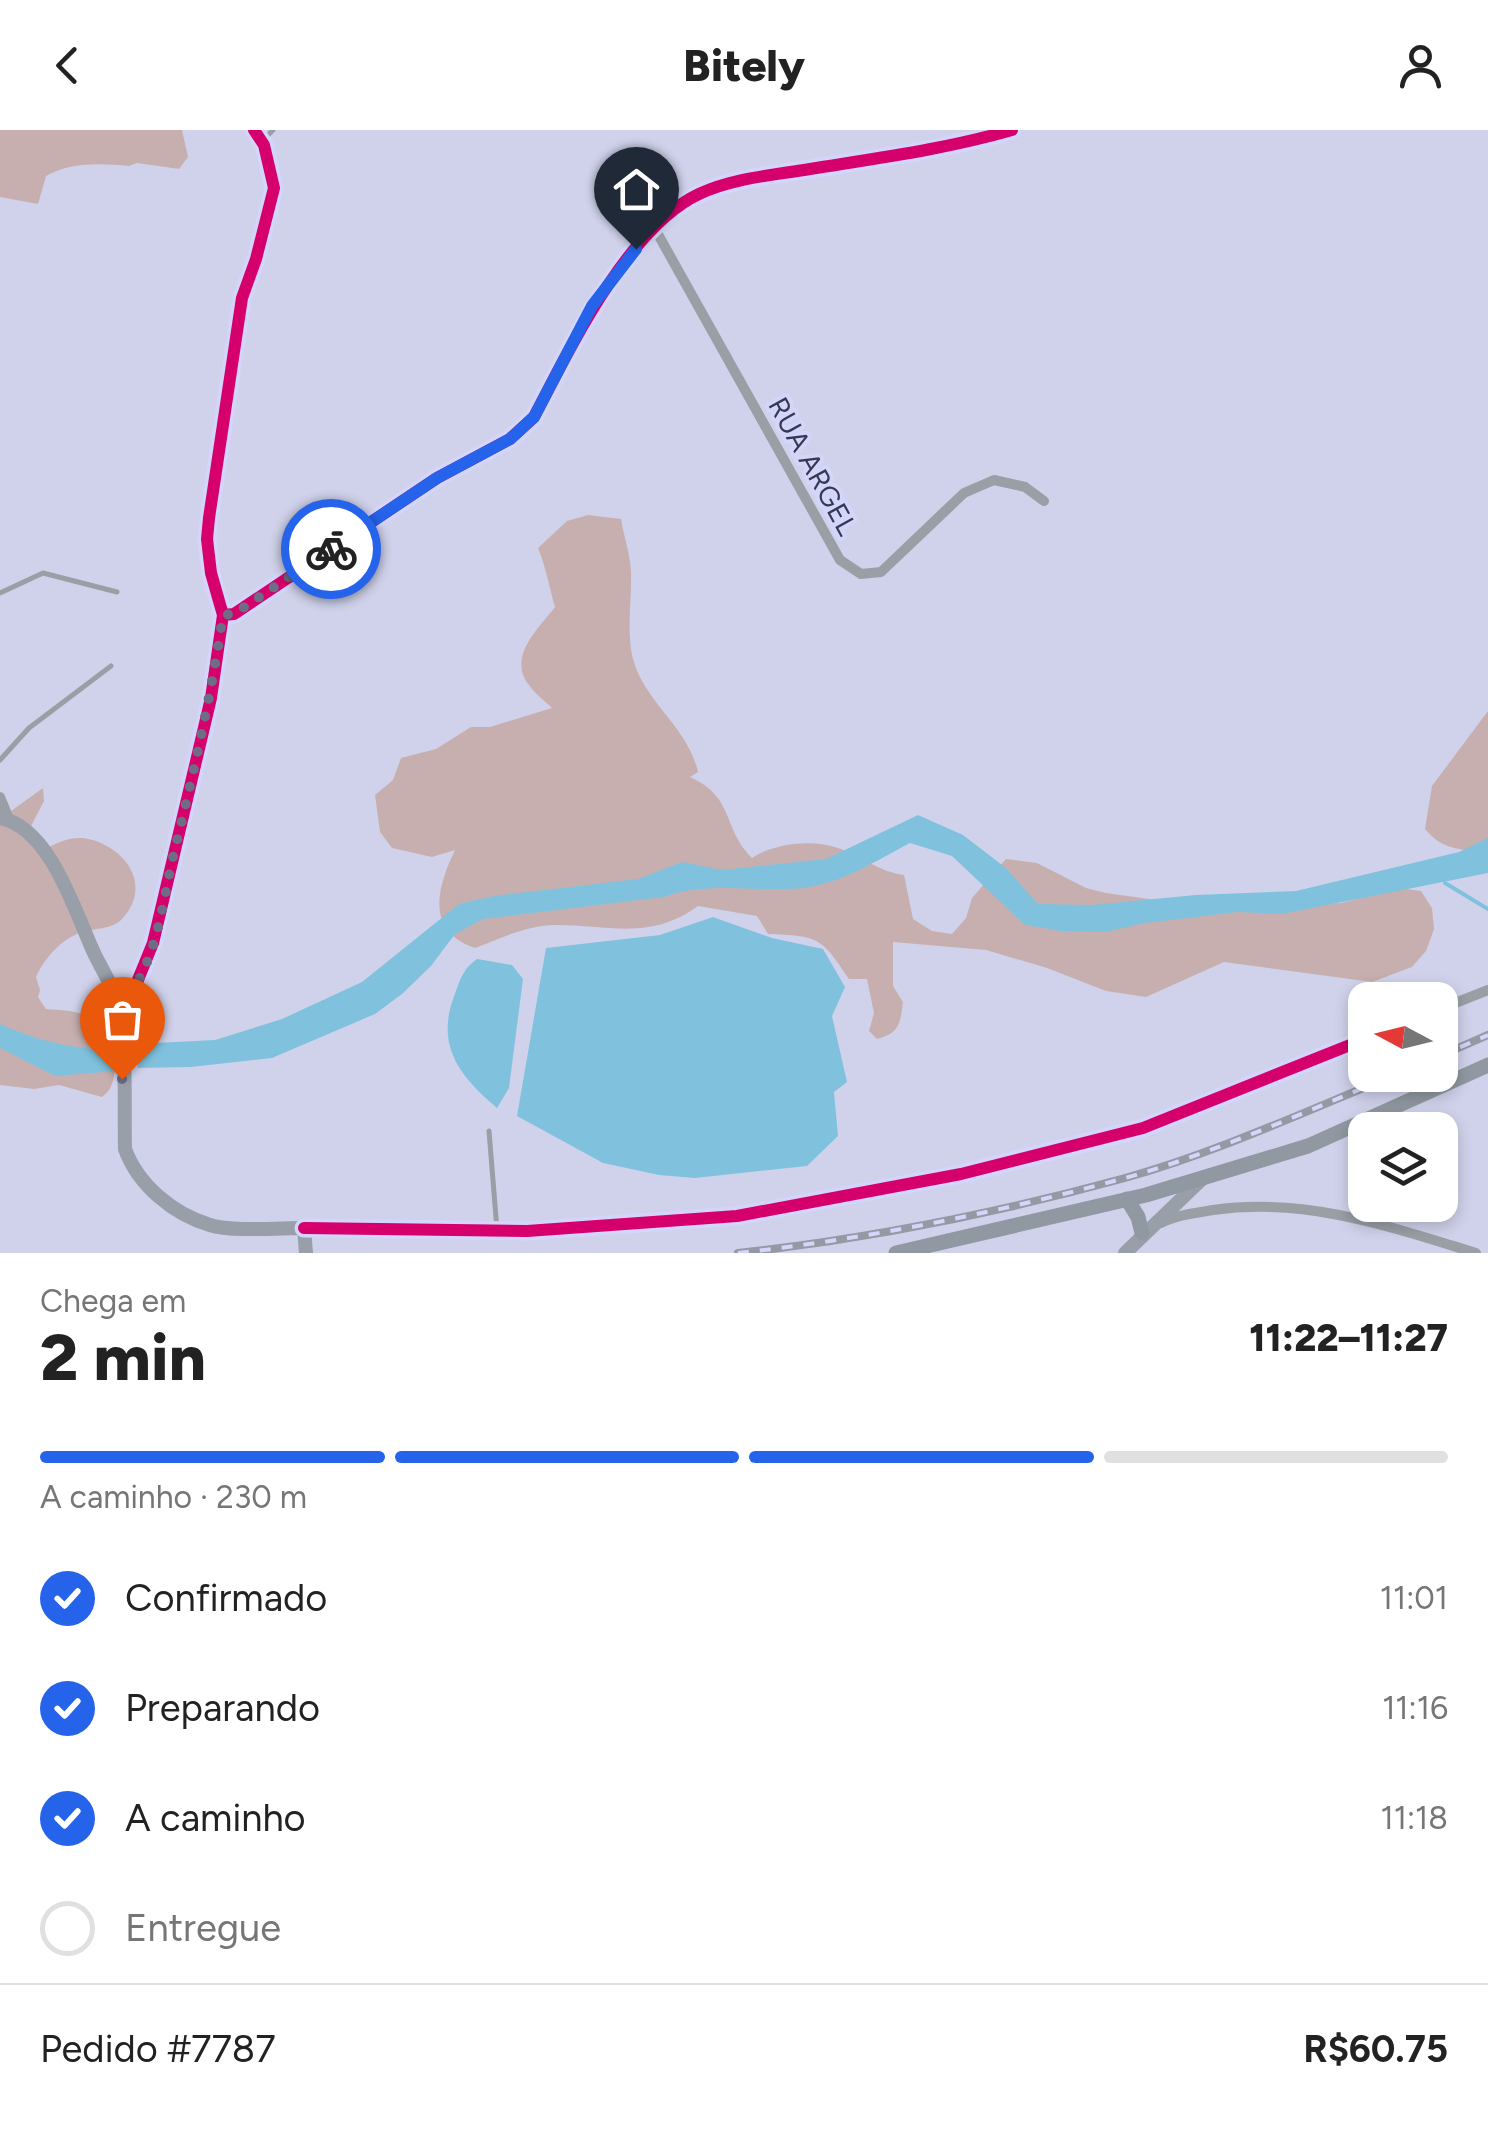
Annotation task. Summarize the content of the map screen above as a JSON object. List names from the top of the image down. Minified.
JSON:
{"streets":{"street":["RUA ARGEL"]},"north":"left","page":{"header":"Bitely","heading":["2 min","Chega em","11:22–11:27"],"panel":["Pedido #7787","R$60.75"],"bar":"A caminho · 230 m","list":[["Confirmado","11:01"],["Preparando","11:16"],["A caminho","11:18"],"Entregue"]}}
